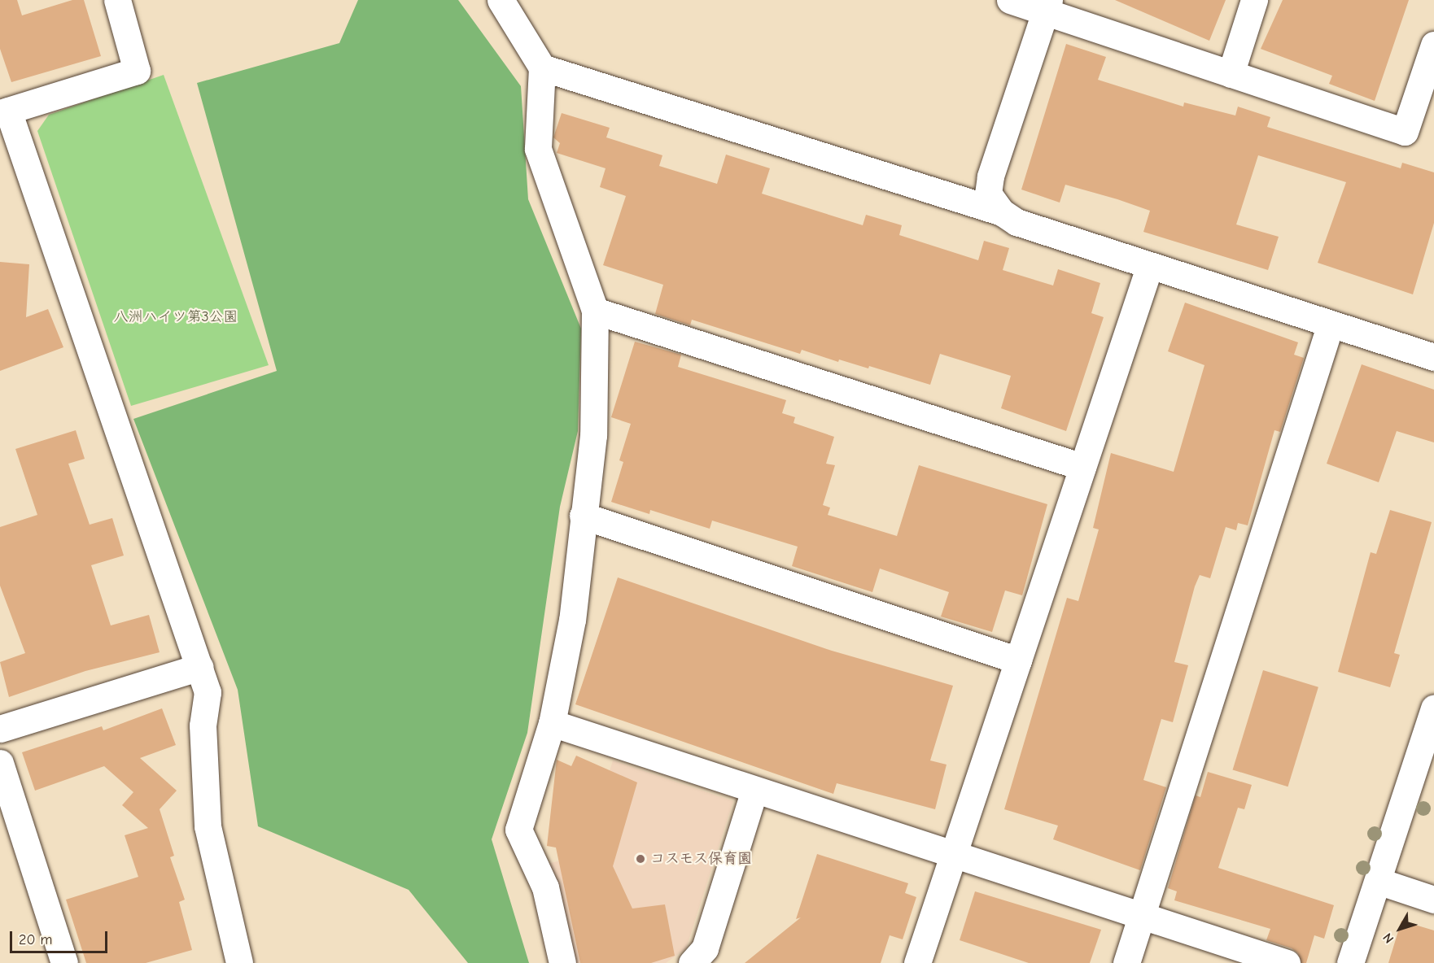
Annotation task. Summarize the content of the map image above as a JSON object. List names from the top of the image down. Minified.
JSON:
{"parks":["八洲ハイツ第3公園"],"places":["コスモス保育園"],"scale_bar":"20 m","north":"bottom left"}
